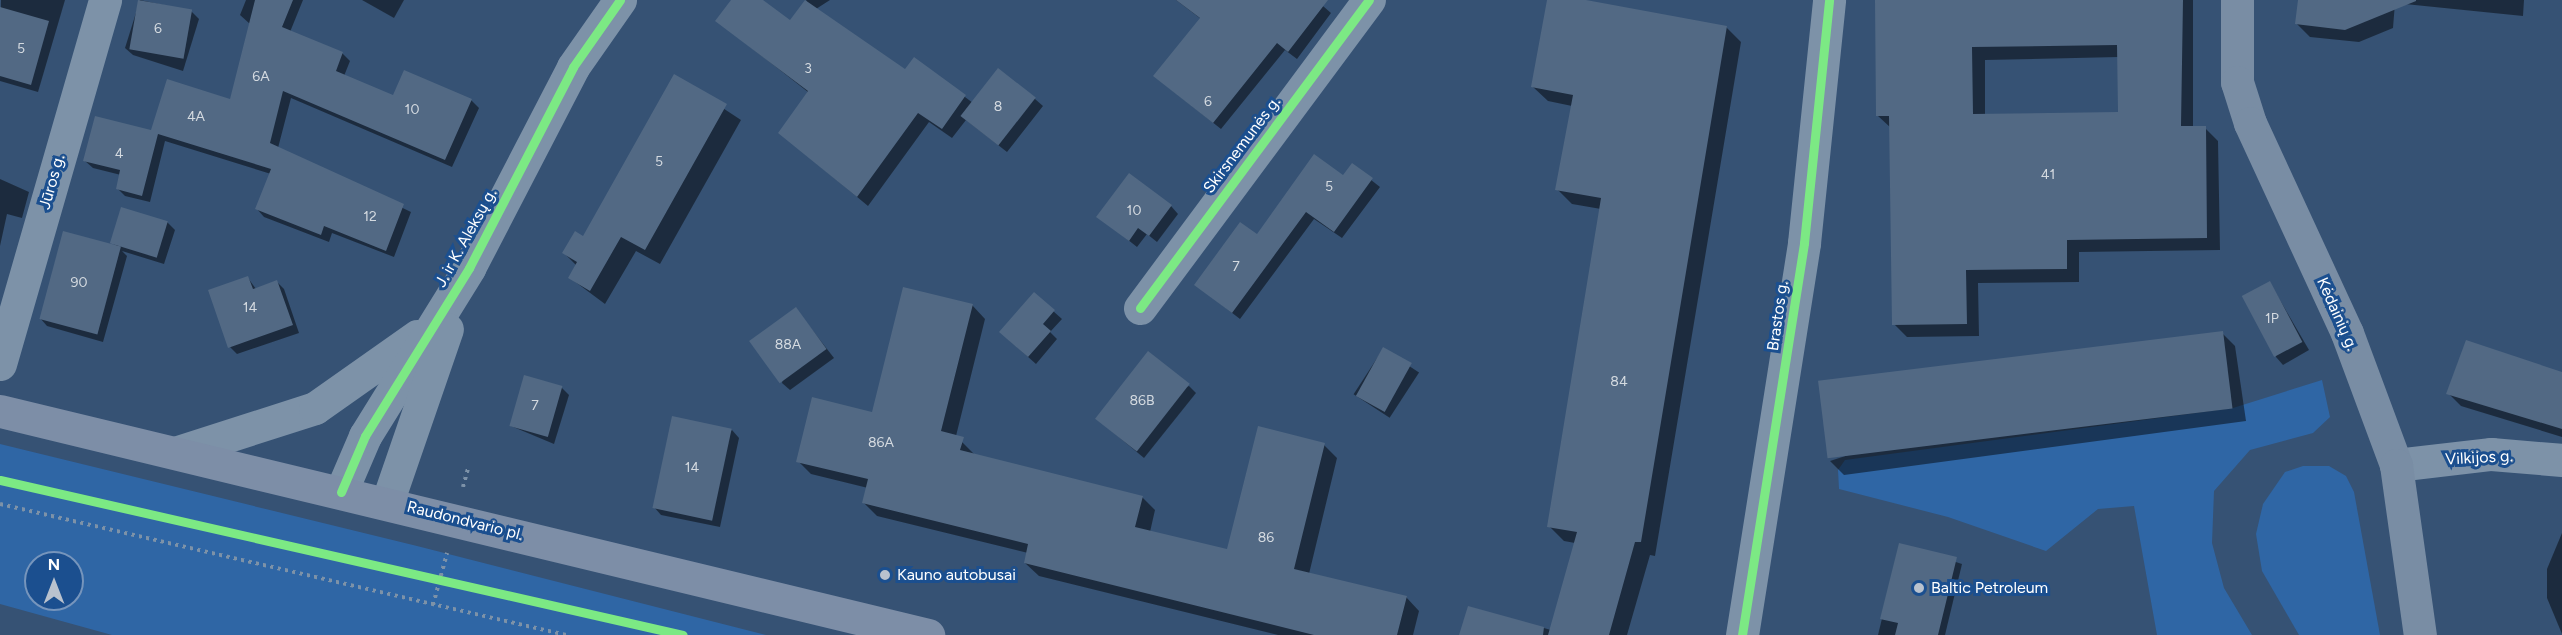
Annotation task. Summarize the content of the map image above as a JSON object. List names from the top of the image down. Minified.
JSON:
{"streets":{"main road":["Kėdainių g.","Raudondvario pl."],"street":["Skirsnemunės g.","Jūros g.","J. ir K. Aleksų g.","Brastos g.","Vilkijos g."]},"crossings":[["J. ir K. Aleksų g.","Raudondvario pl."],["Kėdainių g.","Vilkijos g."]],"places":["Kauno autobusai","Baltic Petroleum"],"house_numbers":["6","5","3","6A","6","8","10","4A","4","5","41","5","10","12","7","90","14","1P","88A","84","86B","7","86A","14","86"],"north":"top"}
